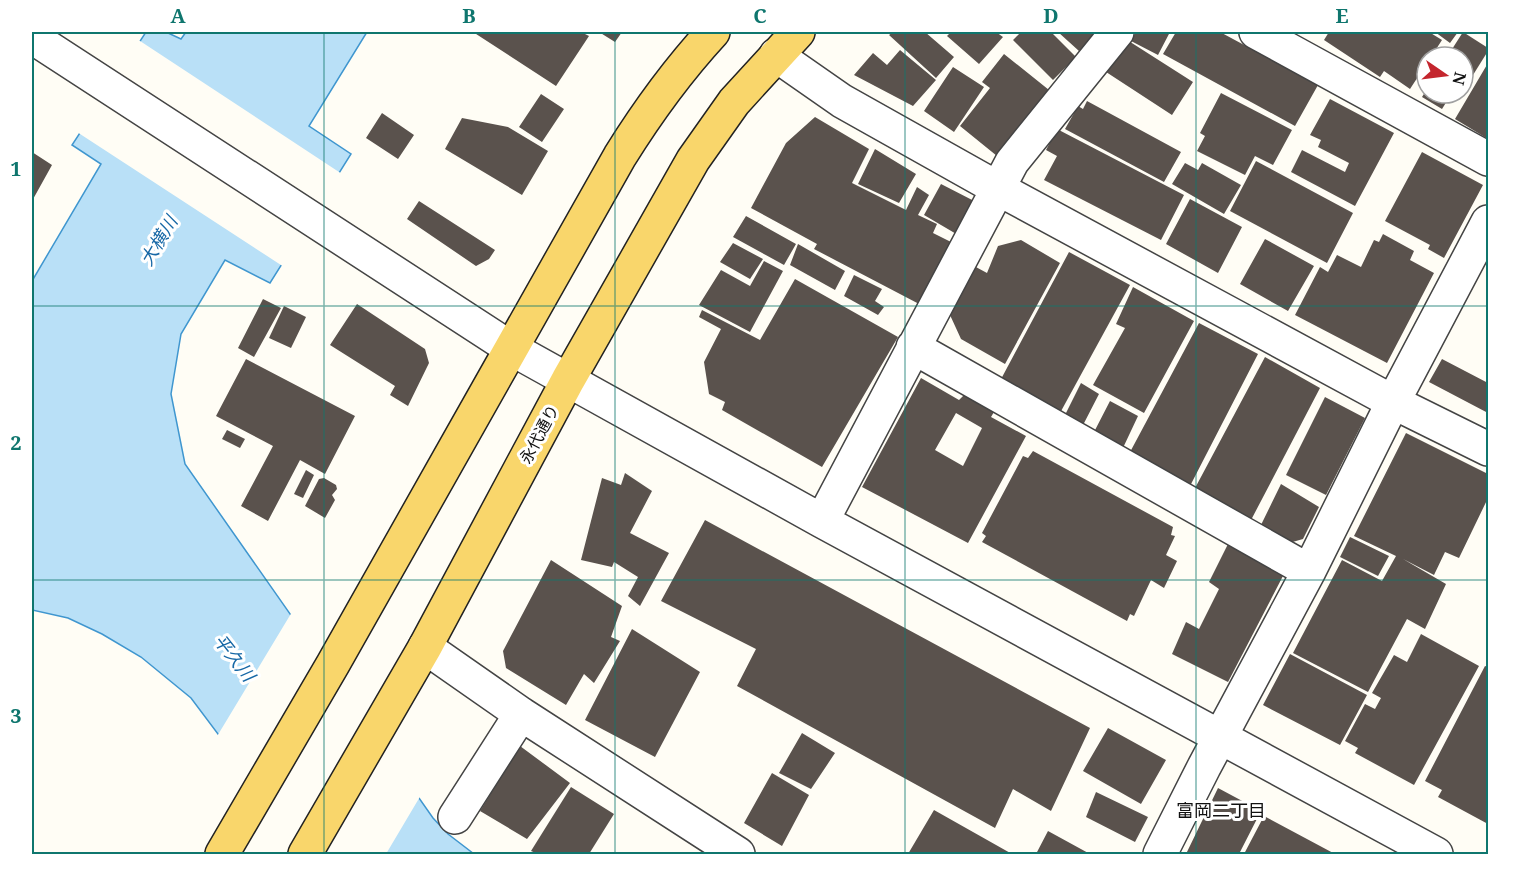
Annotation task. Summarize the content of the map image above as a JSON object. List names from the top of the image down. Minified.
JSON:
{"streets":{"main road":["永代通り"]},"districts":["富岡二丁目"],"water":["大横川","平久川"],"north":"right","grid":{"columns":["A","B","C","D","E"],"rows":["1","2","3"]}}
